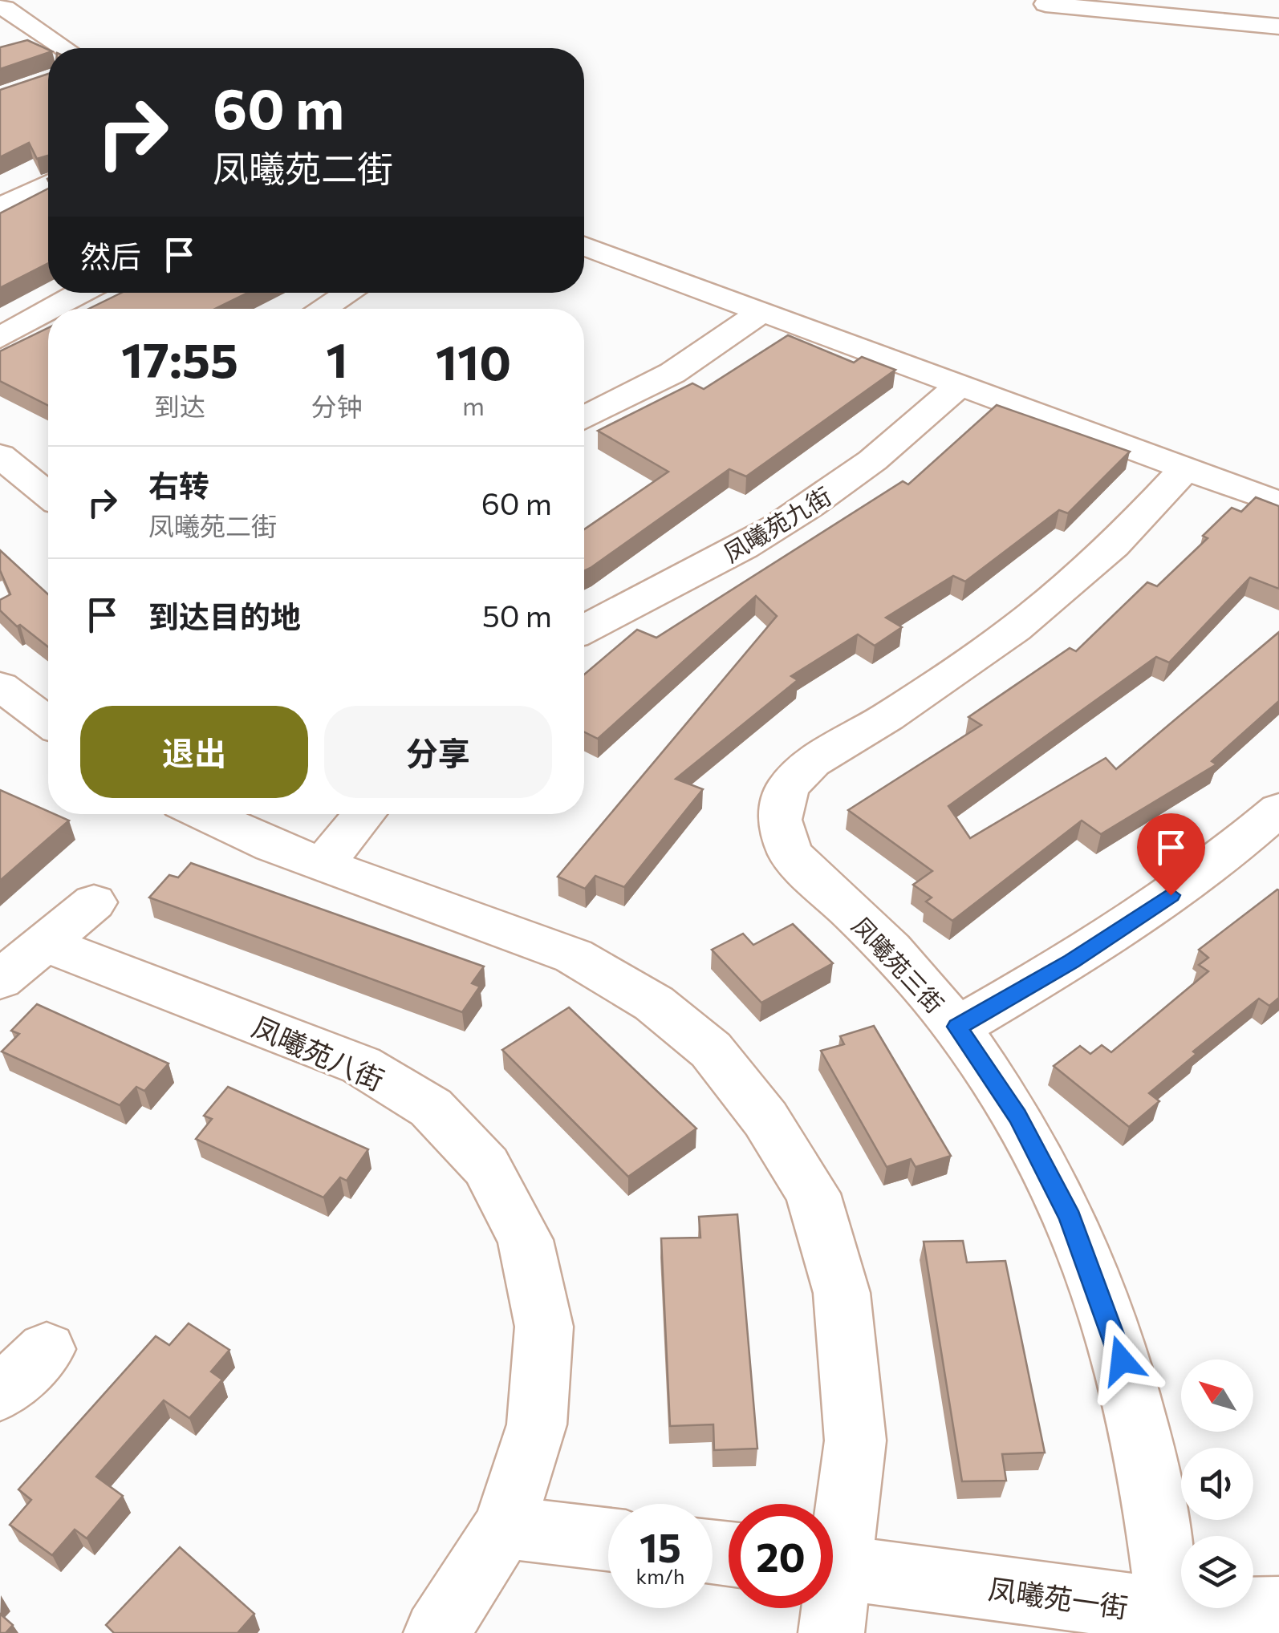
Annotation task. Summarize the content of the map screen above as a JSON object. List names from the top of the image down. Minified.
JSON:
{"streets":{"street":["凤曦苑九街","凤曦苑三街","凤曦苑八街","凤曦苑一街"]},"crossings":[["凤曦苑三街","凤曦苑一街"]],"north":"top left","page":{"turn":["60 m","凤曦苑二街"],"then":"然后","eta":["17:55","到达","1","分钟","110","m"],"list":[{"name":"右转","note":"凤曦苑二街","value":"60 m"},{"name":"到达目的地","value":"50 m"}],"buttons":["退出","分享"],"speed":"15 km/h","limit":"20"}}
